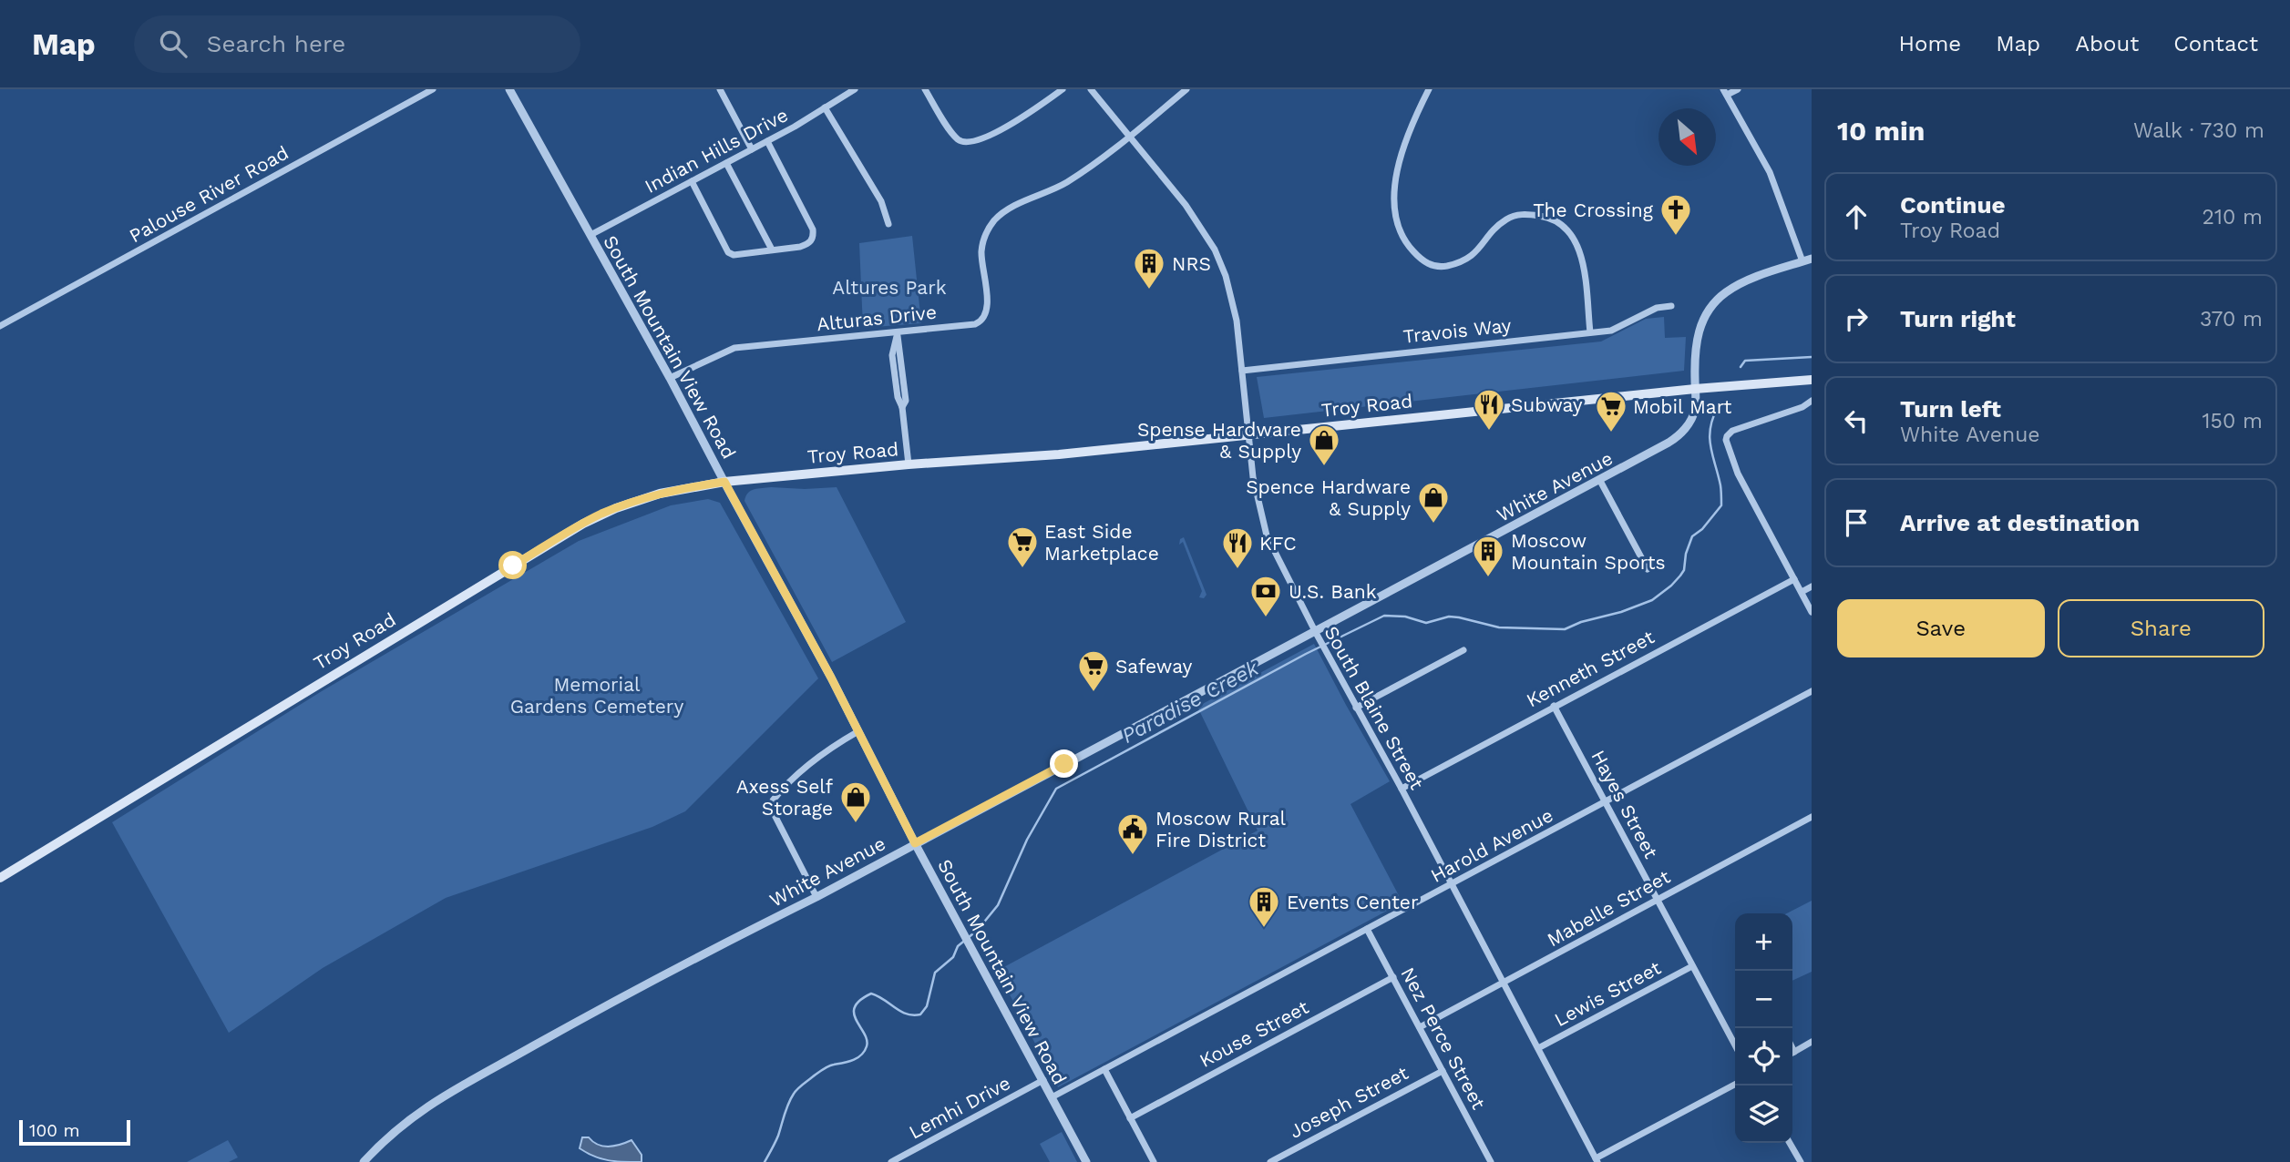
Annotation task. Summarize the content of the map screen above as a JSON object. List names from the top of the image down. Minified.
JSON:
{"streets":{"main road":["Troy Road"],"street":["Indian Hills Drive","Palouse River Road","Alturas Drive","Travois Way","South Mountain View Road","White Avenue","Kenneth Street","South Blaine Street","Hayes Street","Harold Avenue","Mabelle Street","Lewis Street","Kouse Street","Nez Perce Street","Joseph Street","Lemhi Drive"]},"crossings":[["Indian Hills Drive","South Mountain View Road"],["Alturas Drive","South Mountain View Road"],["Alturas Drive","South Blaine Street"],["Travois Way","South Blaine Street"],["South Mountain View Road","Troy Road"],["South Mountain View Road","White Avenue"],["South Mountain View Road","Harold Avenue"],["South Mountain View Road","Lemhi Drive"],["Troy Road","White Avenue"],["Troy Road","South Blaine Street"],["White Avenue","South Blaine Street"],["Kenneth Street","South Blaine Street"],["Kenneth Street","Hayes Street"],["South Blaine Street","Harold Avenue"],["South Blaine Street","Mabelle Street"],["South Blaine Street","Lewis Street"],["Hayes Street","Harold Avenue"],["Hayes Street","Mabelle Street"],["Hayes Street","Lewis Street"],["Harold Avenue","Nez Perce Street"],["Mabelle Street","Nez Perce Street"],["Kouse Street","Nez Perce Street"],["Nez Perce Street","Joseph Street"]],"water":["Paradise Creek"],"parks":["Altures Park","Memorial Gardens Cemetery"],"places":{"church":["The Crossing"],"building":["NRS","Moscow Mountain Sports","Events Center"],"restaurant":["Subway","KFC"],"supermarket":["Mobil Mart","East Side Marketplace","Safeway"],"shop":["Spense Hardware & Supply","Spence Hardware & Supply","Axess Self Storage"],"bank":["U.S. Bank"],"public building":["Moscow Rural Fire District"]},"scale_bar":"100 m","north":"bottom right","page":{"header":"Map","search":"Search here","nav":["Home","Map","About","Contact"],"heading":["10 min","Walk · 730 m"],"list":[["Continue","Troy Road","210 m"],["Turn right","370 m"],["Turn left","White Avenue","150 m"],"Arrive at destination"],"buttons":["Save","Share"],"map_buttons":["+","−"],"scale":"100 m"}}
